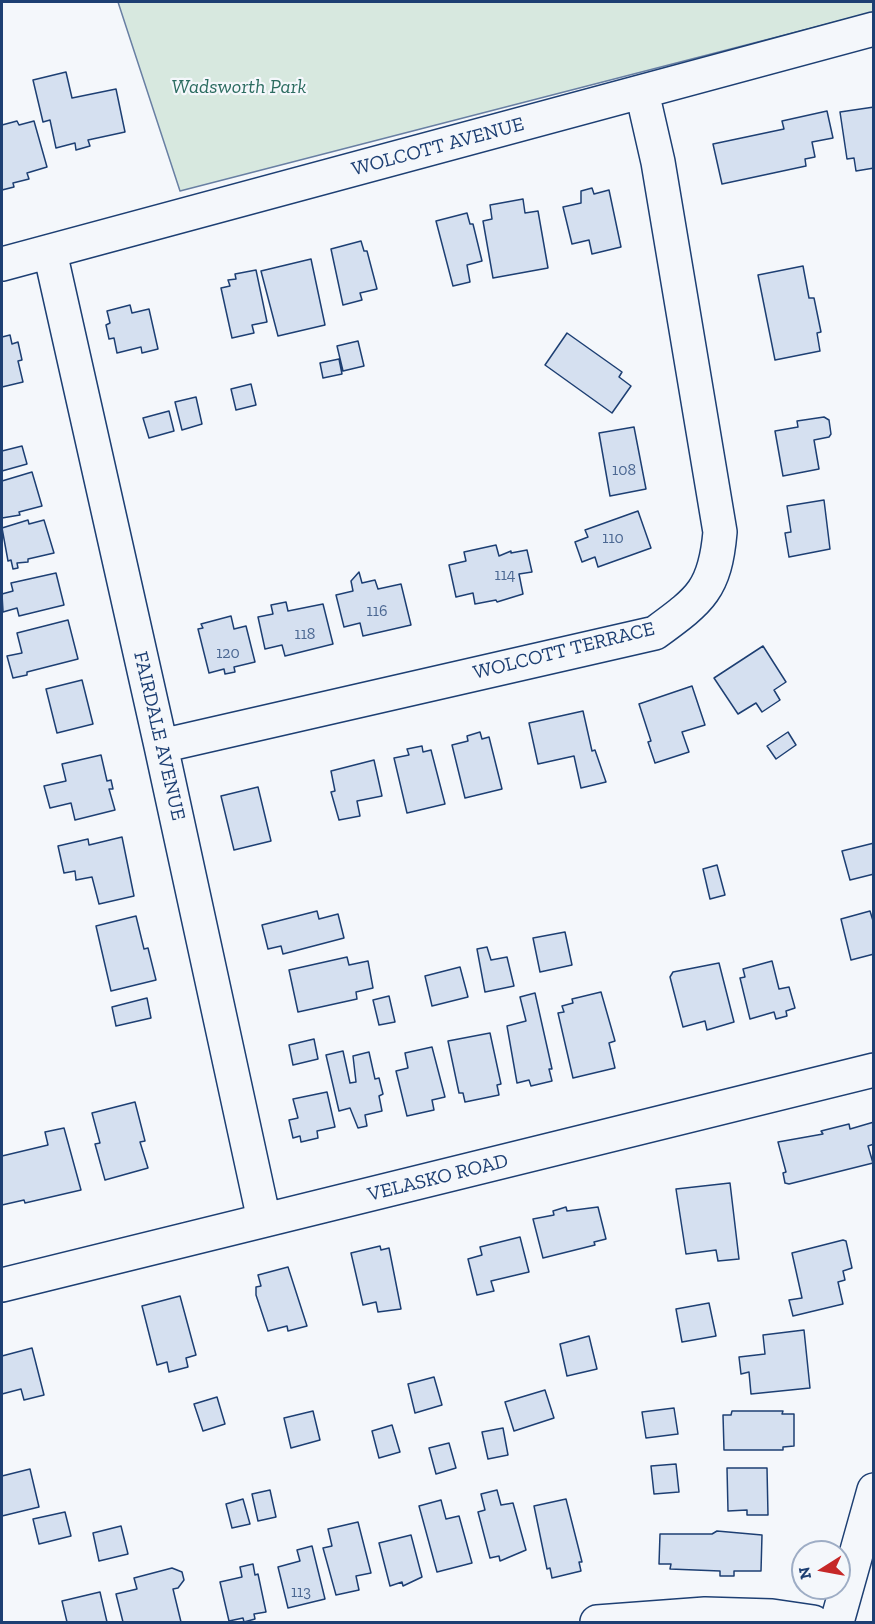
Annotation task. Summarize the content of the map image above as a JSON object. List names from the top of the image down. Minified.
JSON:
{"streets":{"street":["WOLCOTT AVENUE","WOLCOTT TERRACE","FAIRDALE AVENUE","VELASKO ROAD"]},"crossings":[["WOLCOTT AVENUE","WOLCOTT TERRACE"],["WOLCOTT AVENUE","FAIRDALE AVENUE"],["WOLCOTT TERRACE","FAIRDALE AVENUE"],["FAIRDALE AVENUE","VELASKO ROAD"]],"parks":["Wadsworth Park"],"house_numbers":["108","110","114","116","118","120","113"],"north":"left"}
